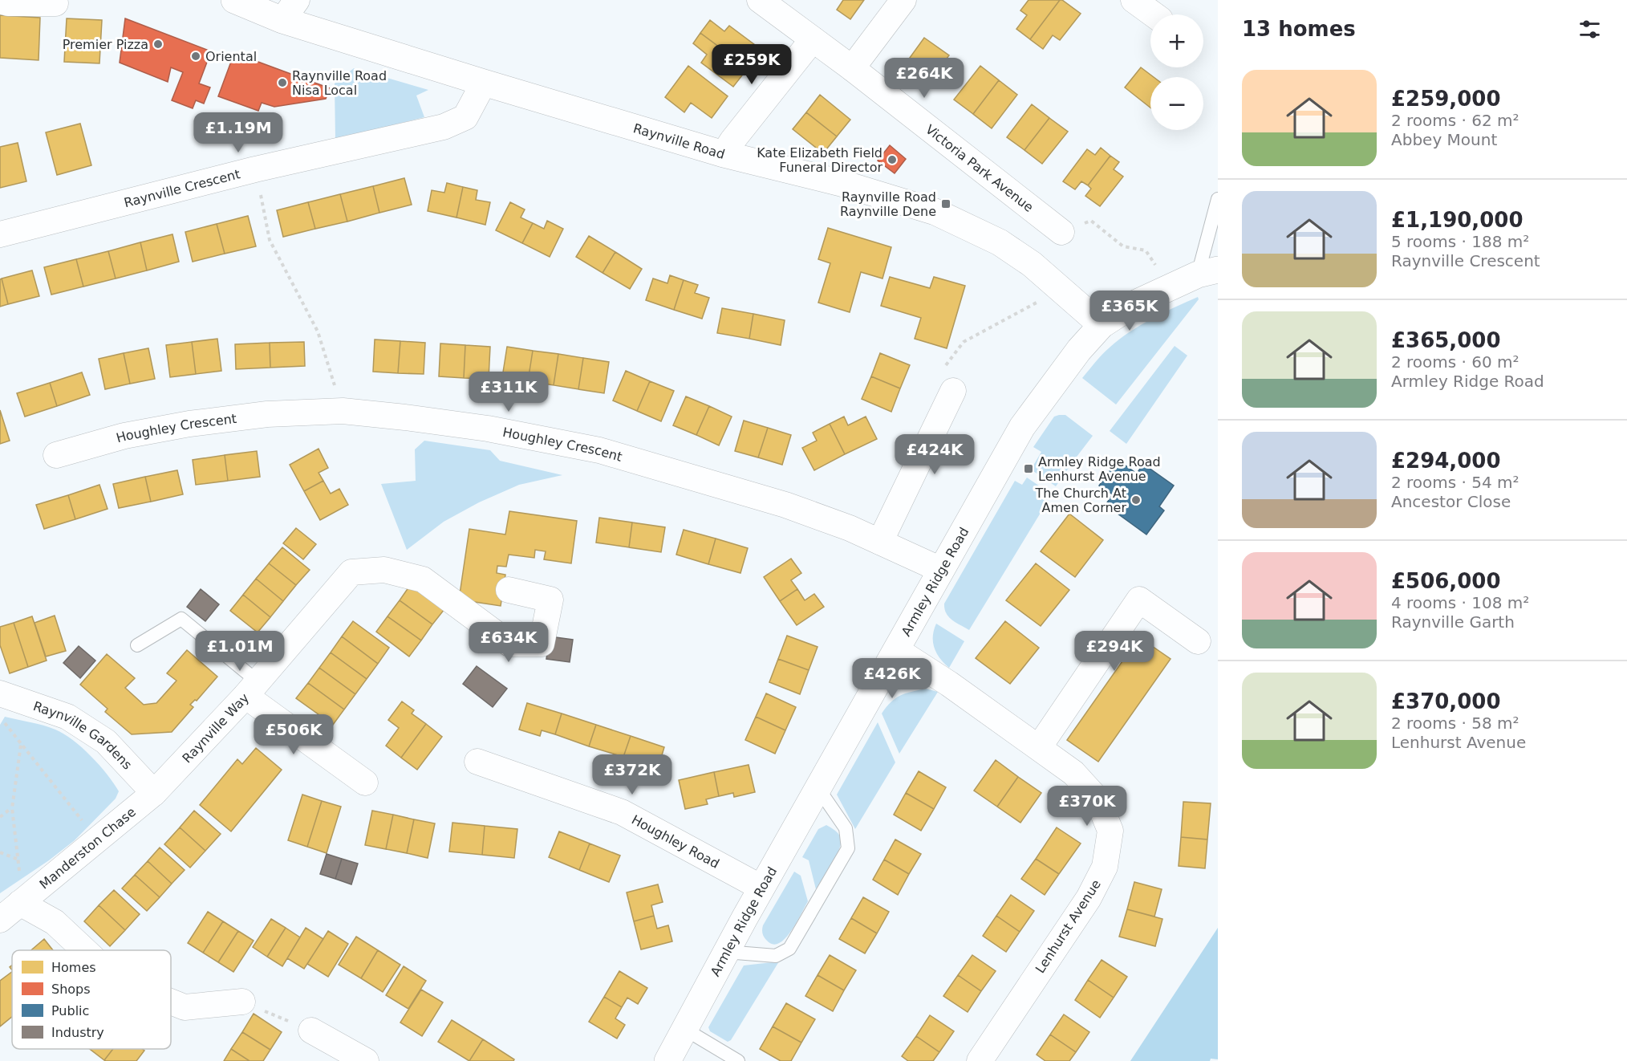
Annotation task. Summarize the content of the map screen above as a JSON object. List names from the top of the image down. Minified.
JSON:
{"streets":{"street":["Raynville Road","Victoria Park Avenue","Raynville Crescent","Houghley Crescent","Armley Ridge Road","Raynville Way","Raynville Gardens","Houghley Road","Manderston Chase","Lenhurst Avenue"]},"crossings":[["Raynville Road","Raynville Crescent"],["Raynville Road","Armley Ridge Road"],["Houghley Crescent","Armley Ridge Road"],["Armley Ridge Road","Houghley Road"],["Armley Ridge Road","Lenhurst Avenue"],["Raynville Way","Raynville Gardens"],["Raynville Way","Manderston Chase"],["Raynville Gardens","Manderston Chase"]],"places":{"other":["Premier Pizza","Oriental","Raynville Road Nisa Local","Kate Elizabeth Field Funeral Director","The Church At Amen Corner"],"transit":["Raynville Road Raynville Dene","Armley Ridge Road Lenhurst Avenue"]},"legend":["Homes","Shops","Public","Industry"],"page":{"heading":"13 homes","map_buttons":["+","−"],"price":["£259K","£264K","£1.19M","£365K","£311K","£424K","£634K","£1.01M","£294K","£426K","£506K","£372K","£370K"],"list":[{"name":"£259,000","note":"2 rooms · 62 m² · Abbey Mount"},{"name":"£1,190,000","note":"5 rooms · 188 m² · Raynville Crescent"},{"name":"£365,000","note":"2 rooms · 60 m² · Armley Ridge Road"},{"name":"£294,000","note":"2 rooms · 54 m² · Ancestor Close"},{"name":"£506,000","note":"4 rooms · 108 m² · Raynville Garth"},{"name":"£370,000","note":"2 rooms · 58 m² · Lenhurst Avenue"}]}}
